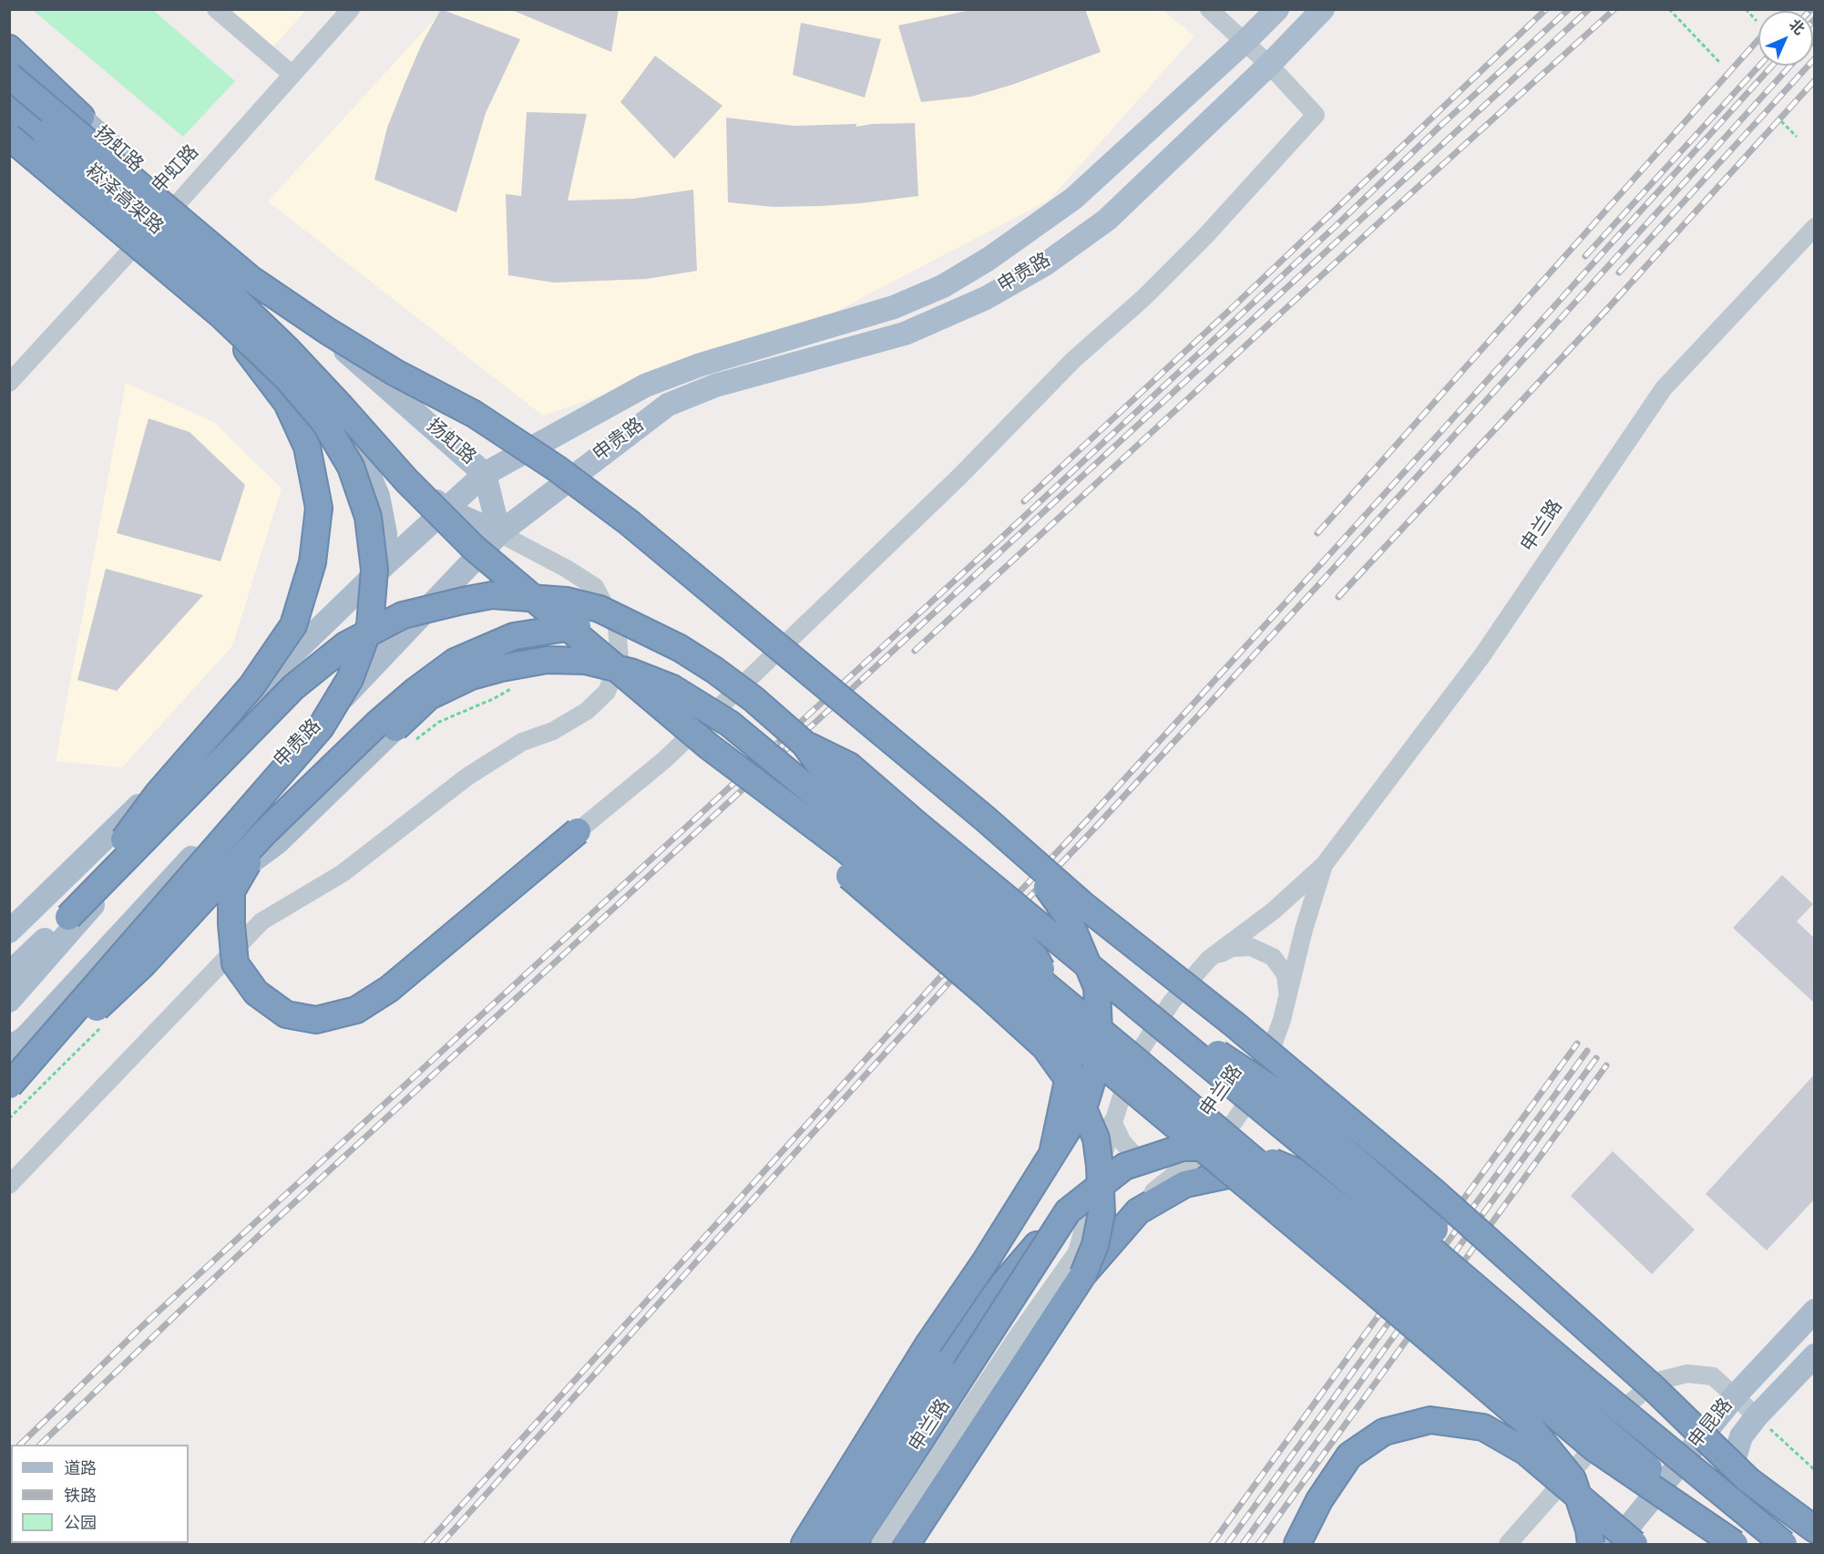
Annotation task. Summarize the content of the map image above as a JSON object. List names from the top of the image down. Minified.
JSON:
{"streets":{"highway":["崧泽高架路"],"main road":["扬虹路","申贵路","申昆路"],"street":["申虹路","申兰路"]},"crossings":[["扬虹路","申虹路"],["扬虹路","崧泽高架路"],["扬虹路","申贵路"]],"legend":["道路","铁路","公园"],"north":"top right"}
